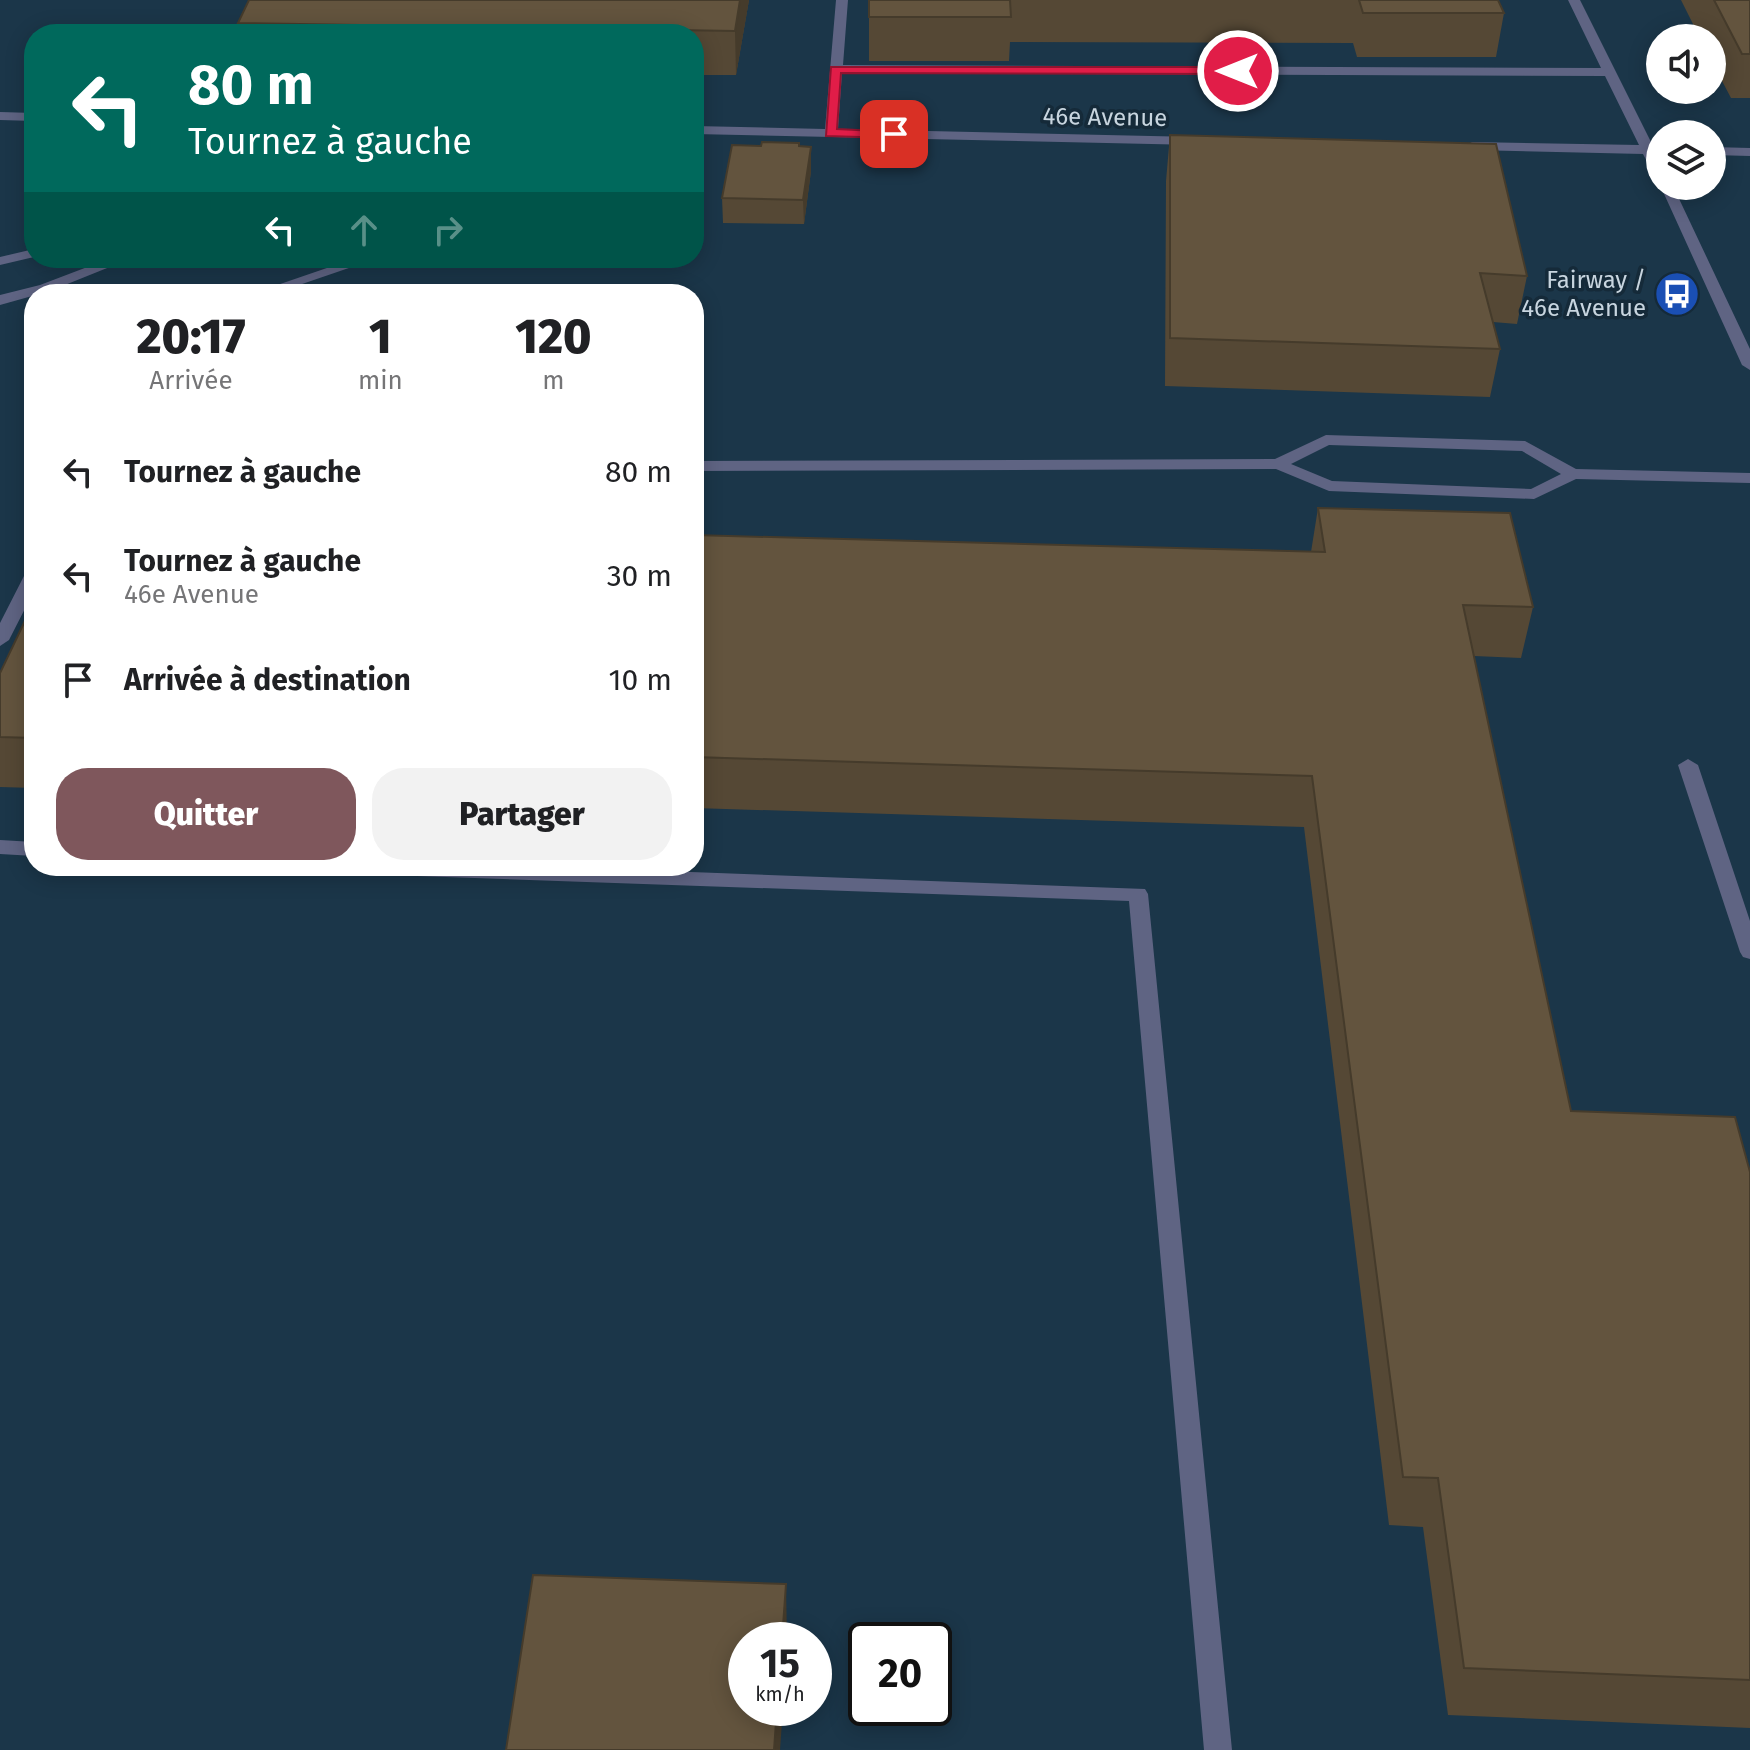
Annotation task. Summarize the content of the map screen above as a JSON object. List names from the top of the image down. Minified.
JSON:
{"streets":{"street":["46e Avenue"]},"places":{"bus stop":["Fairway / 46e Avenue"]},"page":{"turn":["80 m","Tournez à gauche"],"eta":["20:17","Arrivée","1","min","120","m"],"list":[{"name":"Tournez à gauche","value":"80 m"},{"name":"Tournez à gauche","note":"46e Avenue","value":"30 m"},{"name":"Arrivée à destination","value":"10 m"}],"buttons":["Quitter","Partager"],"speed":"15 km/h","limit":"20"}}
